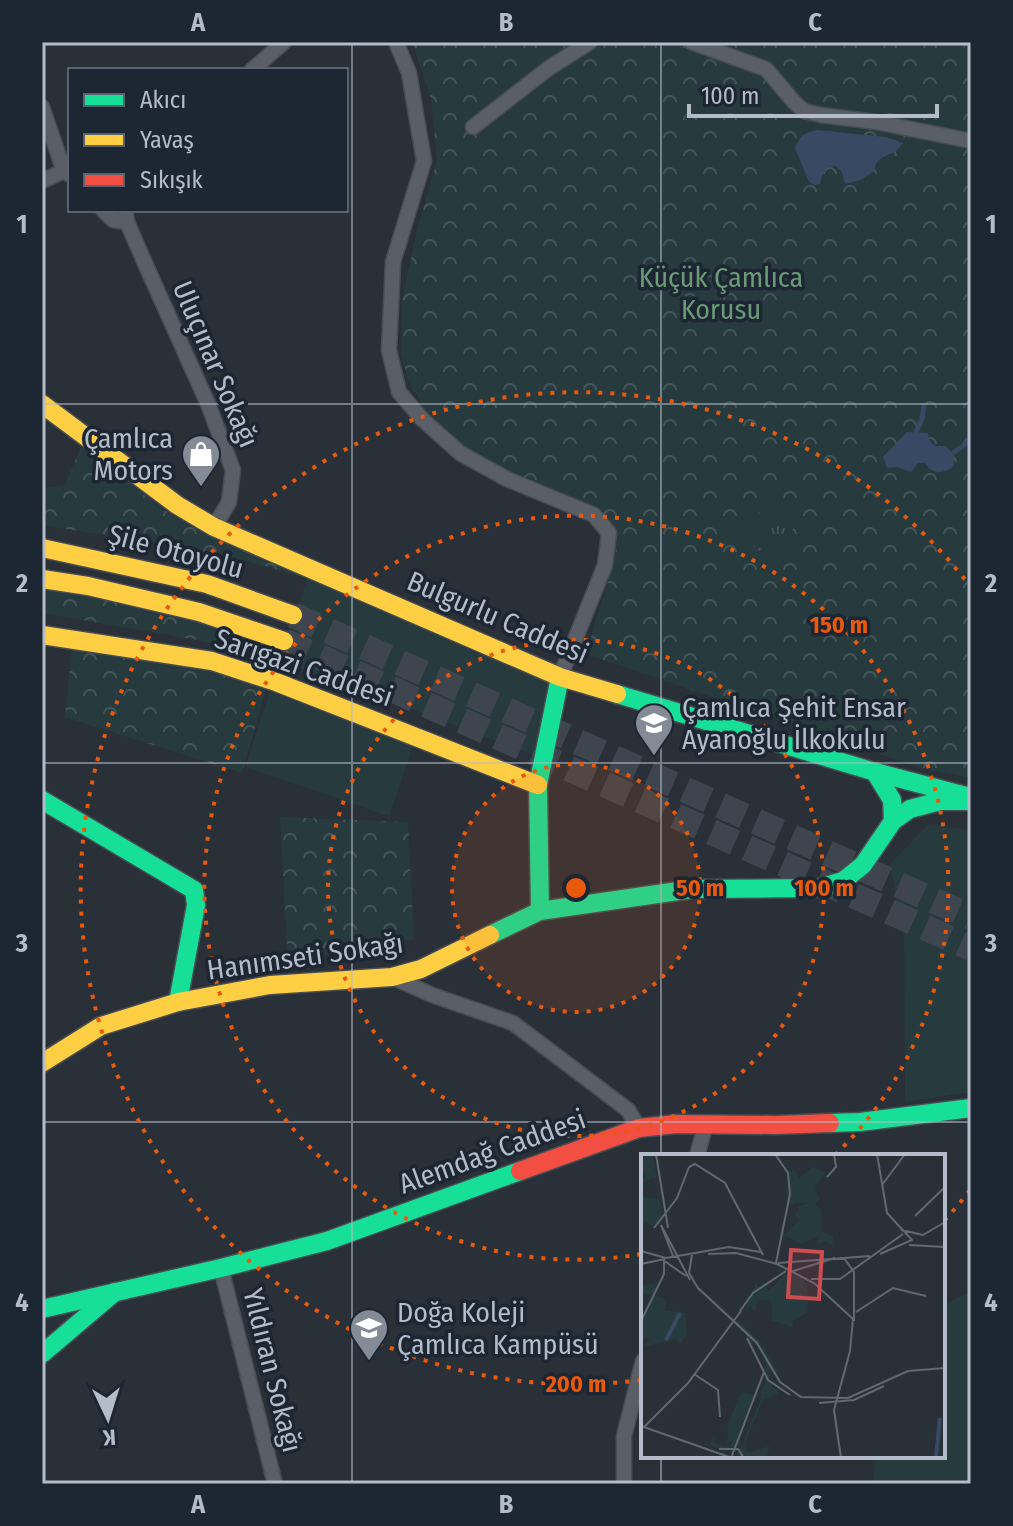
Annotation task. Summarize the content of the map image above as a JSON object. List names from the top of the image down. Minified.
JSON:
{"streets":{"main road":["Şile Otoyolu","Bulgurlu Caddesi","Sarıgazi Caddesi","Hanımseti Sokağı","Alemdağ Caddesi"],"street":["Uluçınar Sokağı","Yıldıran Sokağı"]},"crossings":[["Uluçınar Sokağı","Bulgurlu Caddesi"],["Alemdağ Caddesi","Yıldıran Sokağı"]],"parks":["Küçük Çamlıca Korusu"],"places":{"shop":["Çamlıca Motors"],"school or university":["Çamlıca Şehit Ensar Ayanoğlu İlkokulu","Doğa Koleji Çamlıca Kampüsü"]},"legend":["Akıcı","Yavaş","Sıkışık"],"scale_bar":"100 m","north":"bottom","grid":{"columns":["A","B","C"],"rows":["1","2","3","4"]},"rings":["150 m","50 m","100 m","200 m"]}
